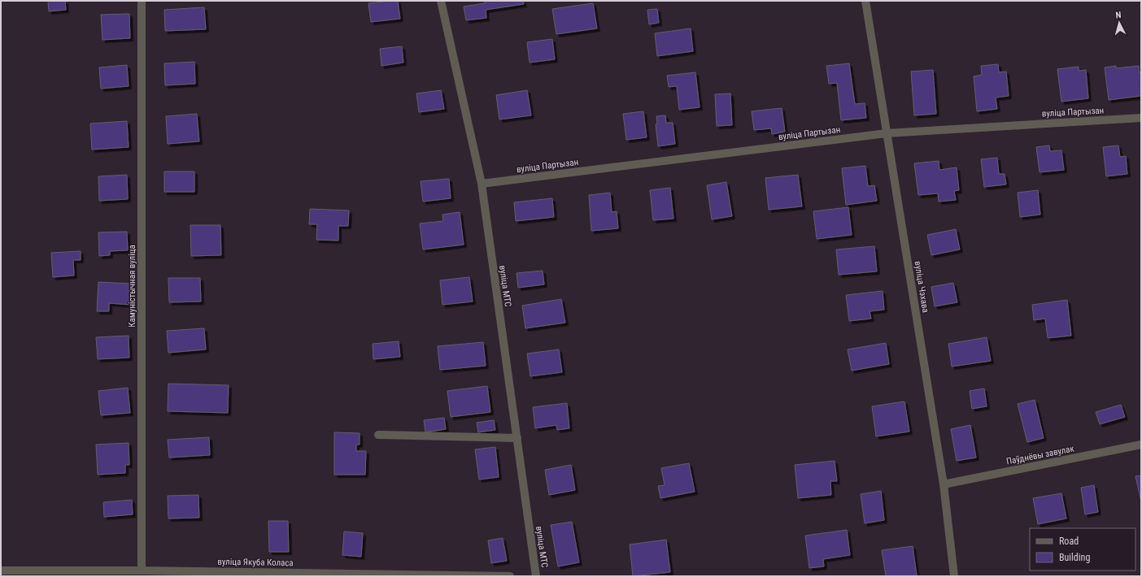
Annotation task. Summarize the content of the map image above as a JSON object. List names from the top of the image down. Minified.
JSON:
{"streets":{"street":["вуліца Партызан","Камуністычная вуліца","вуліца МТС","вуліца Чэхава","Паўднёвы завулак","вуліца Якуба Коласа"]},"crossings":[["вуліца Партызан","вуліца МТС"],["вуліца Партызан","вуліца Чэхава"],["Камуністычная вуліца","вуліца Якуба Коласа"],["вуліца Чэхава","Паўднёвы завулак"]],"legend":["Road","Building"],"north":"top"}
